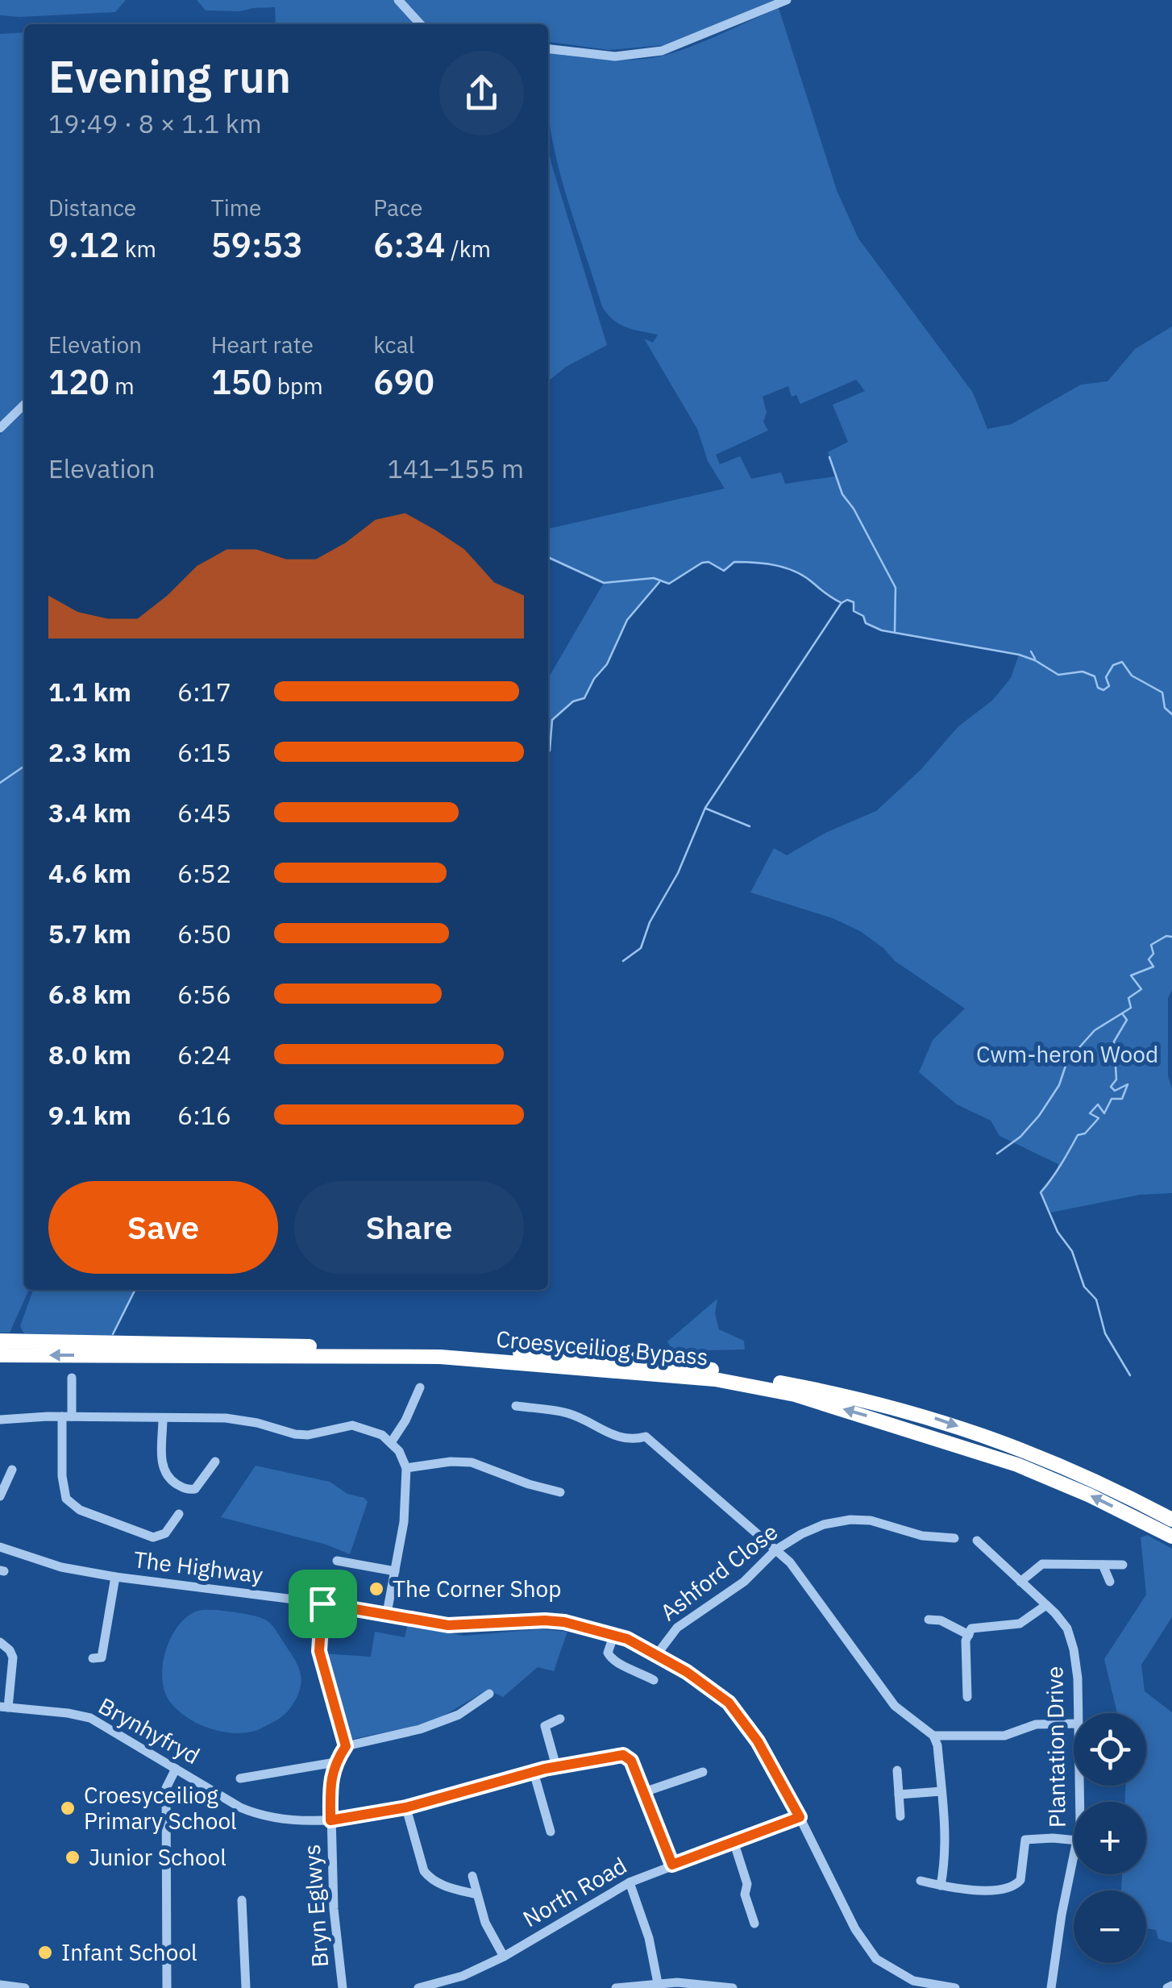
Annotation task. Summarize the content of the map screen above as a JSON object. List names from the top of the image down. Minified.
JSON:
{"streets":{"highway":["Croesyceiliog Bypass"],"street":["The Highway","Ashford Close","Brynhyfryd","Plantation Drive","North Road","Bryn Eglwys"]},"crossings":[["The Highway","Ashford Close"],["The Highway","North Road"],["Brynhyfryd","North Road"],["Brynhyfryd","Bryn Eglwys"]],"parks":["Cwm-heron Wood"],"places":["The Corner Shop","Croesyceiliog Primary School","Junior School","Infant School"],"page":{"heading":["Evening run","19:49 · 8 × 1.1 km"],"stats":[["Distance","9.12 km"],["Time","59:53"],["Pace","6:34 /km"],["Elevation","120 m"],["Heart rate","150 bpm"],["kcal","690"]],"chart":["Elevation","141–155 m"],"list":[{"name":"1.1 km","note":"6:17"},{"name":"2.3 km","note":"6:15"},{"name":"3.4 km","note":"6:45"},{"name":"4.6 km","note":"6:52"},{"name":"5.7 km","note":"6:50"},{"name":"6.8 km","note":"6:56"},{"name":"8.0 km","note":"6:24"},{"name":"9.1 km","note":"6:16"}],"buttons":["Save","Share"],"map_buttons":["+","−"]}}
